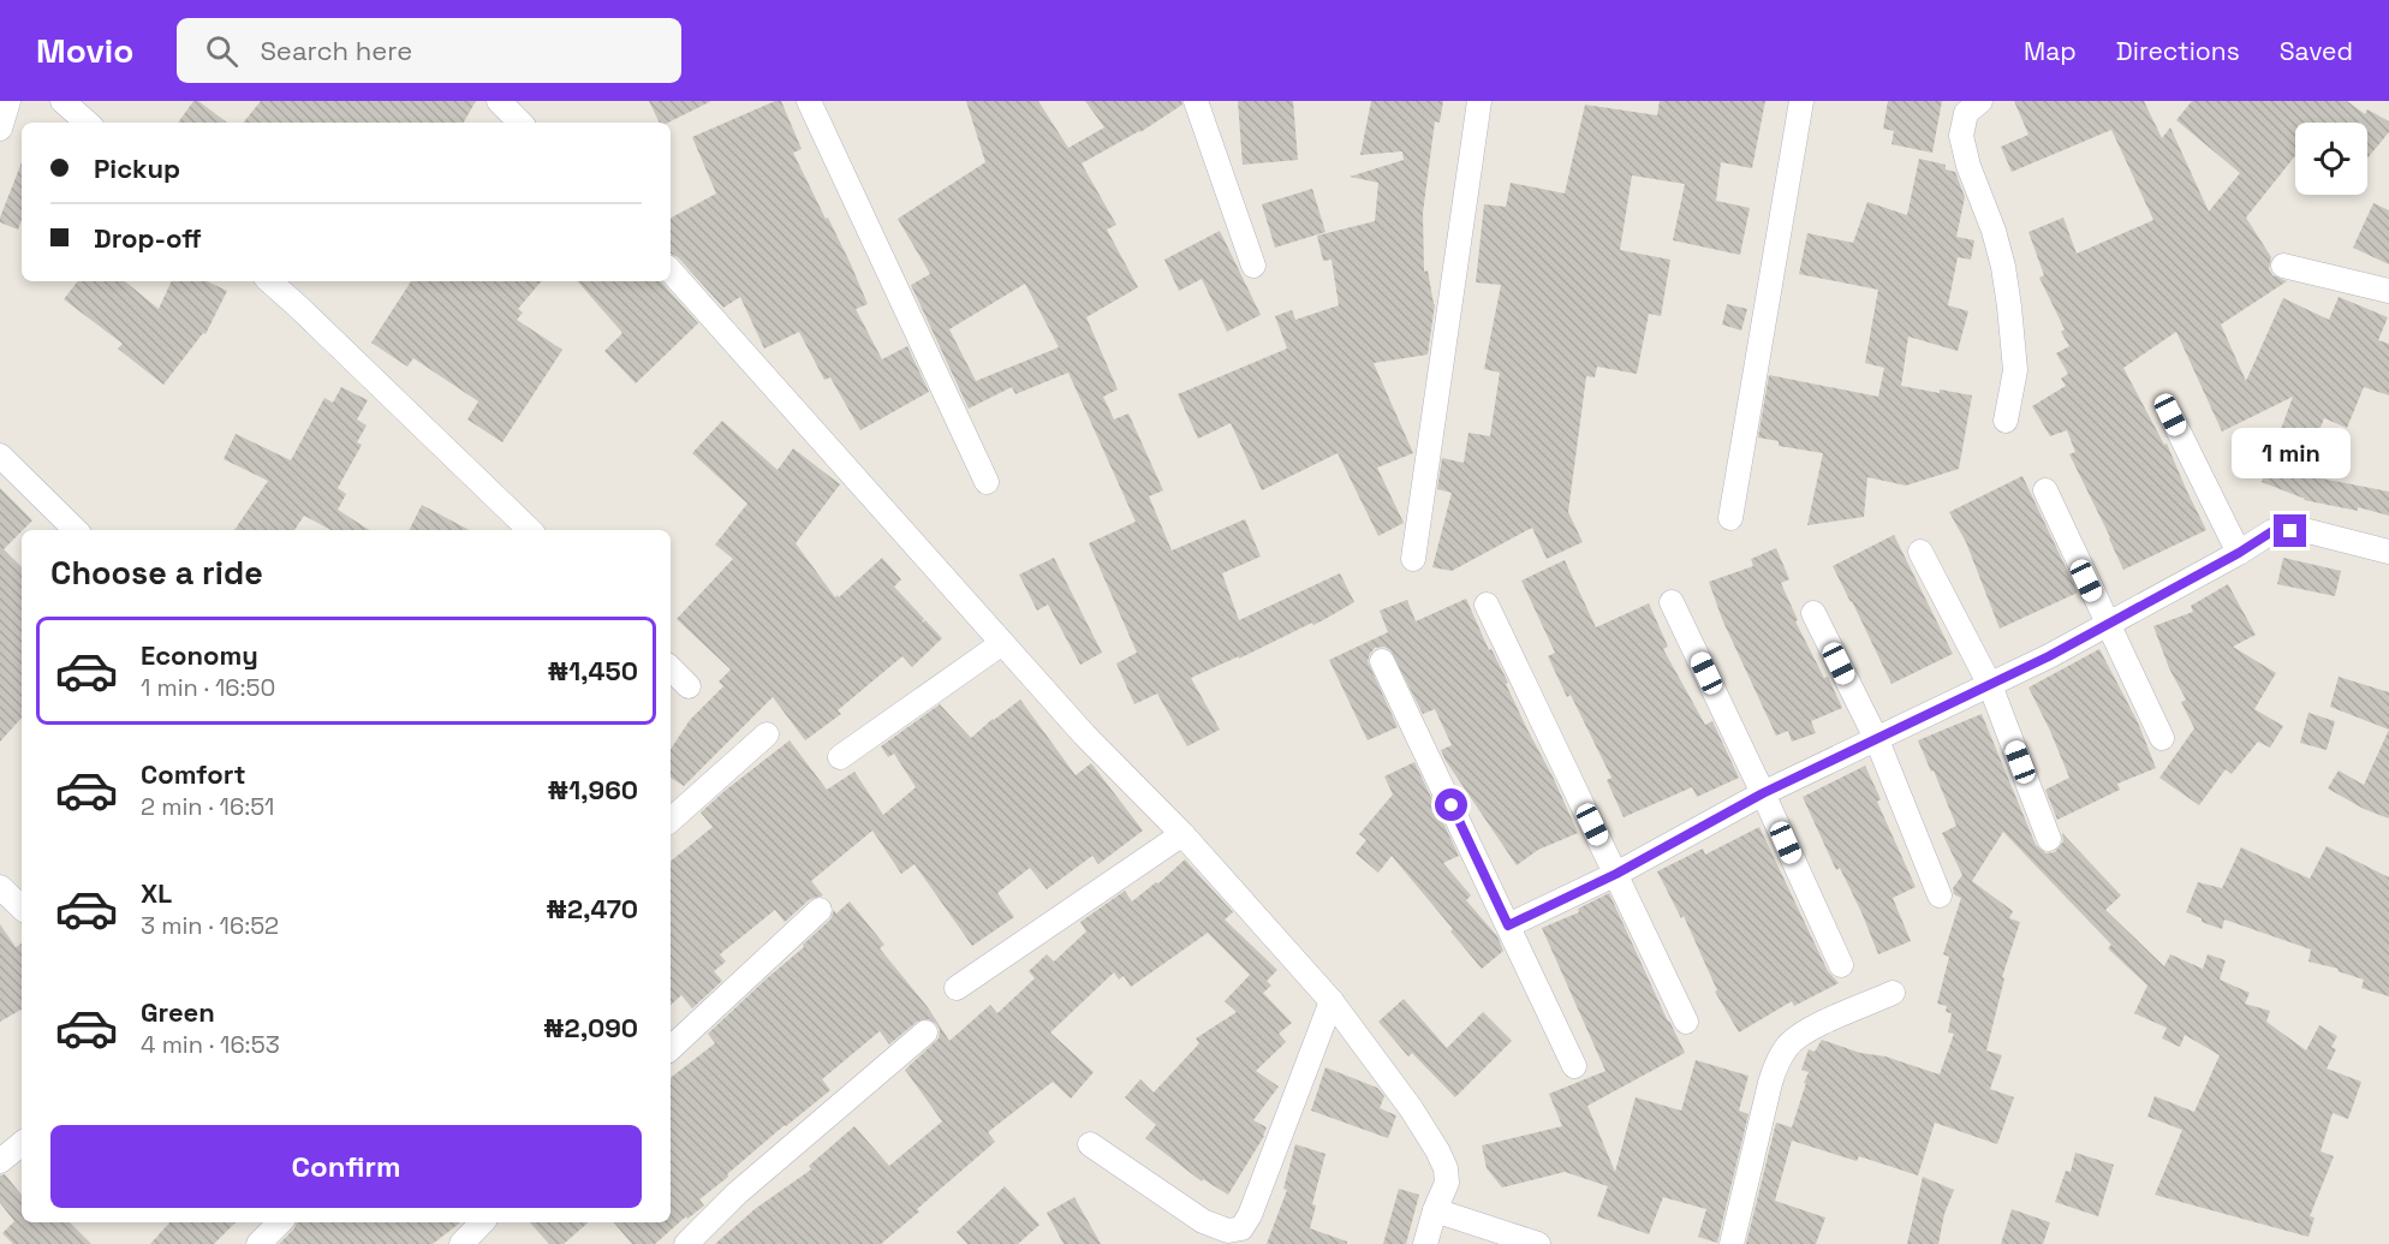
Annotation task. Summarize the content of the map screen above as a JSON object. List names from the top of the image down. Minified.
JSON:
{"page":{"header":"Movio","search":"Search here","nav":["Map","Directions","Saved"],"banner":["Pickup","Drop-off"],"bubble":"1 min","heading":"Choose a ride","list":[{"name":"Economy","note":"1 min · 16:50","value":"₦1,450"},{"name":"Comfort","note":"2 min · 16:51","value":"₦1,960"},{"name":"XL","note":"3 min · 16:52","value":"₦2,470"},{"name":"Green","note":"4 min · 16:53","value":"₦2,090"}],"buttons":"Confirm"}}
